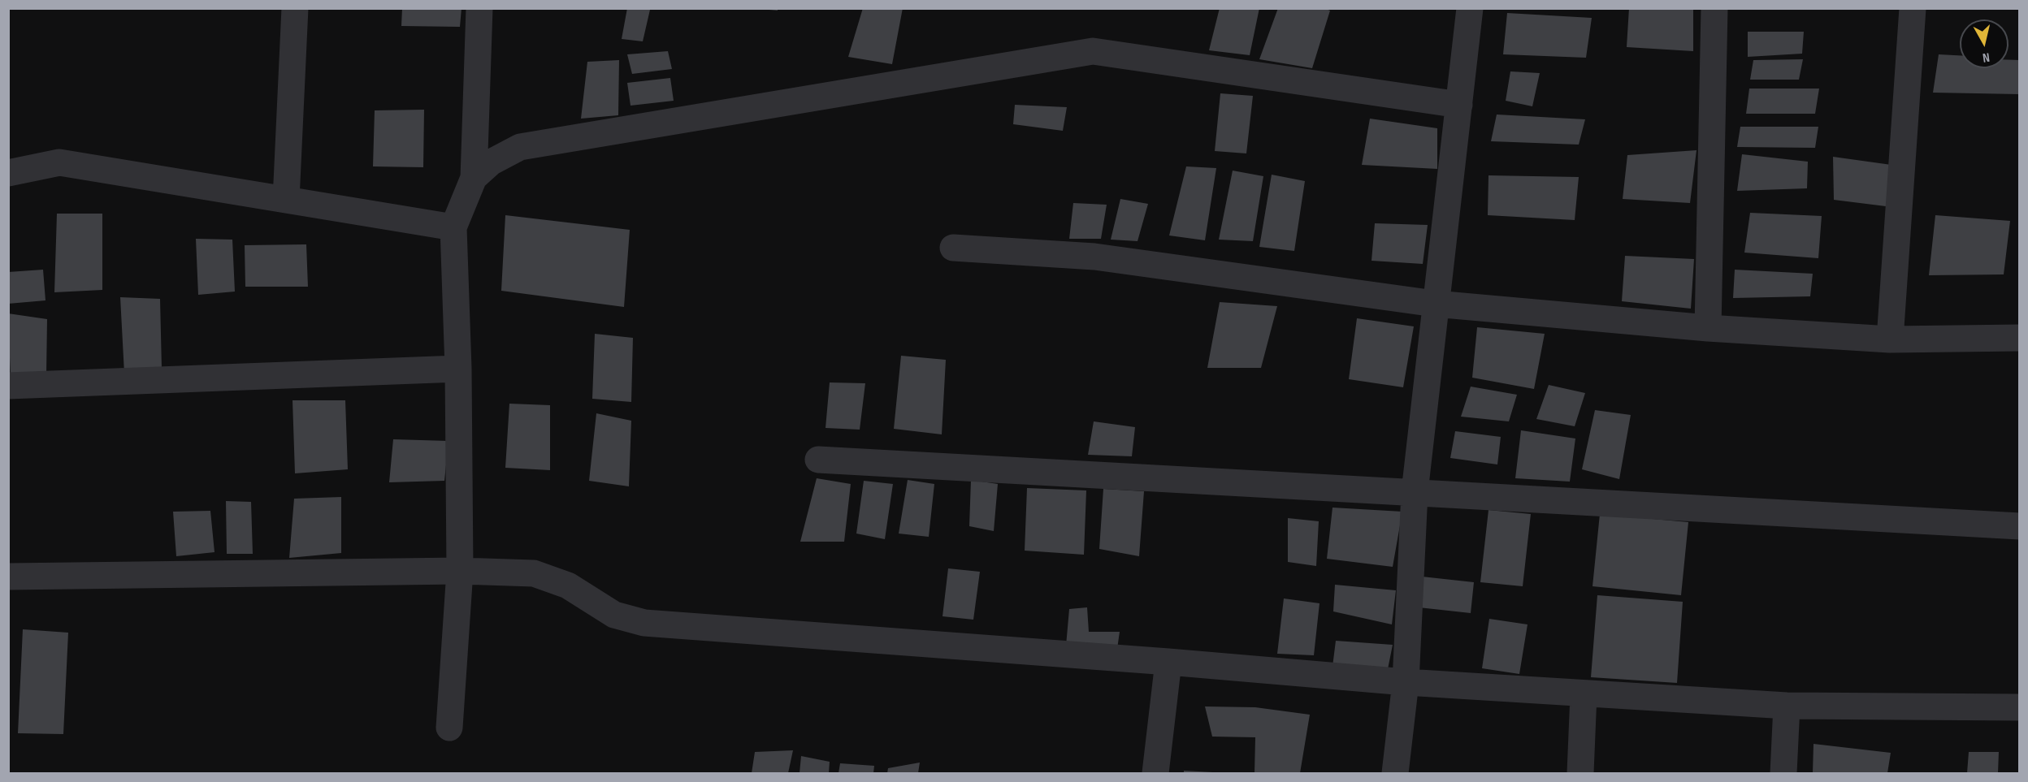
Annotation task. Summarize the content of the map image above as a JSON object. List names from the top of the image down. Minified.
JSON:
{"north":"bottom"}
